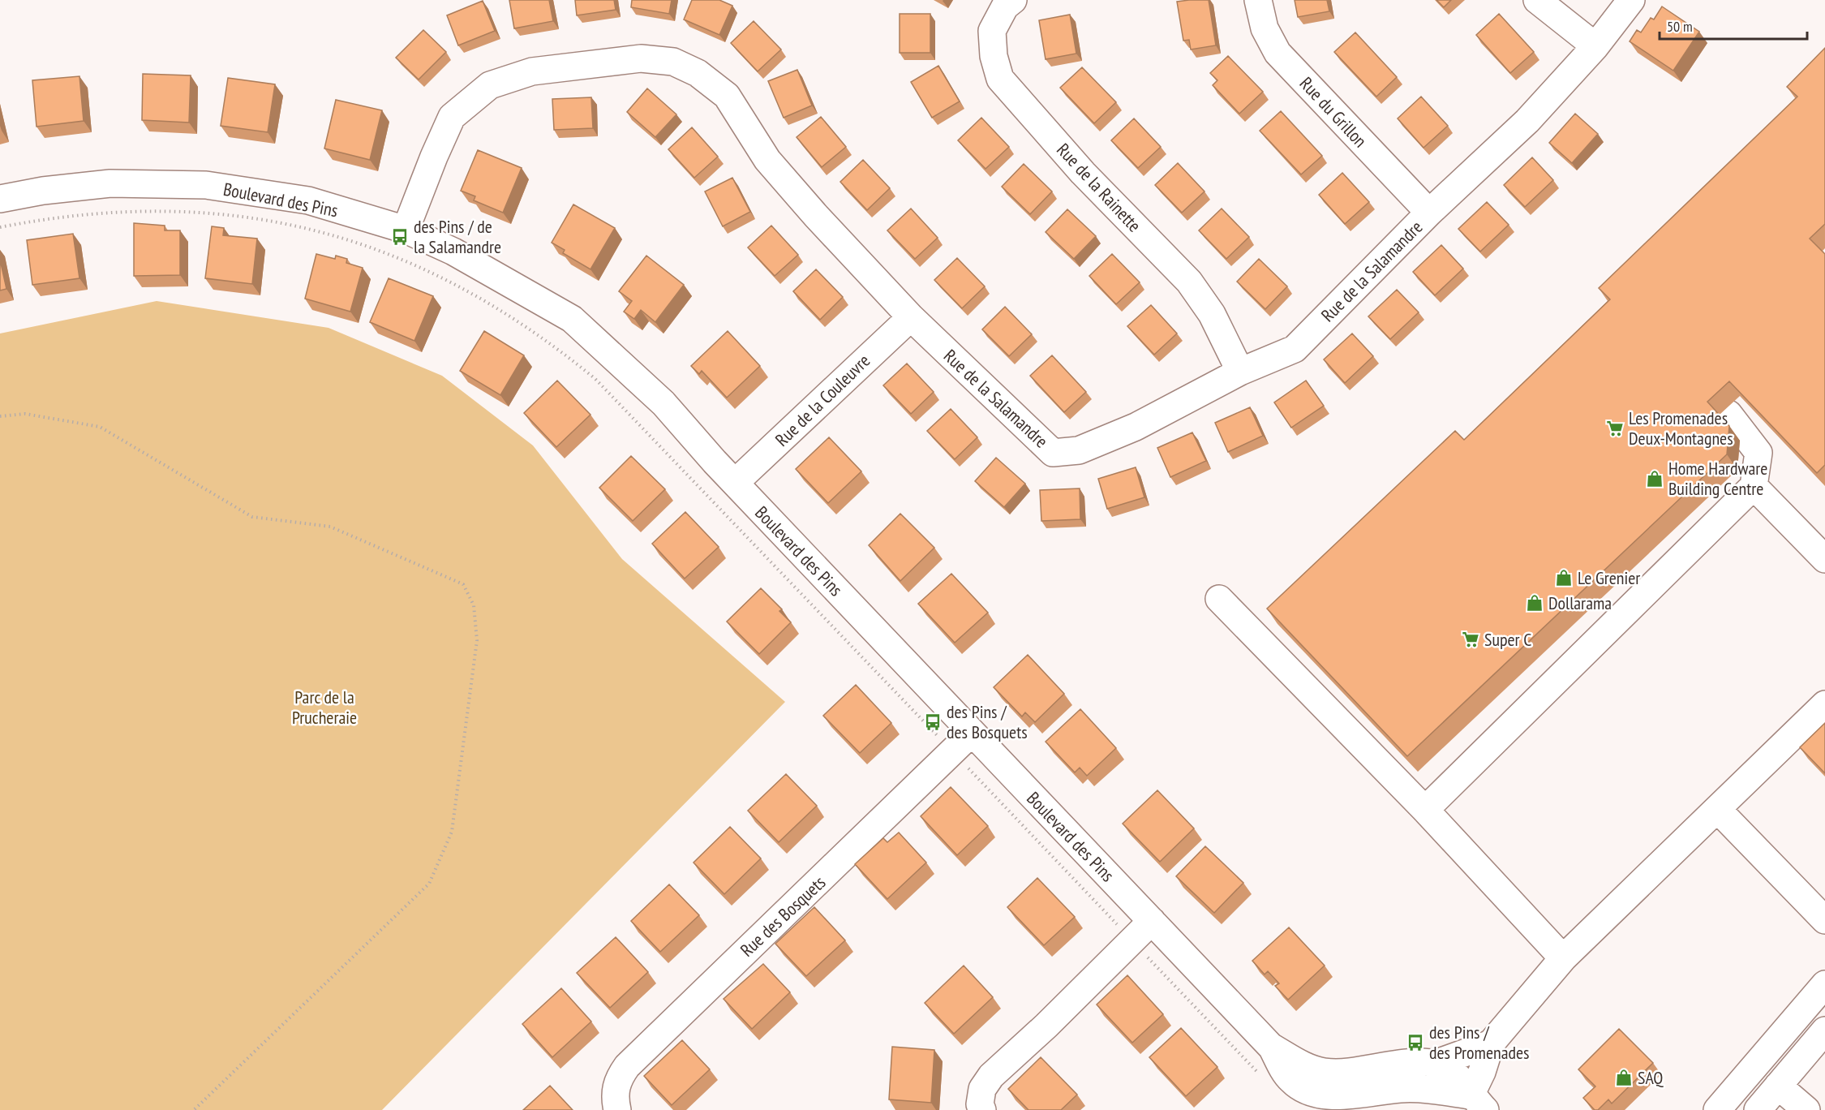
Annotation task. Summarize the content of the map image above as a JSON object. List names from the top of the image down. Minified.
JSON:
{"streets":{"street":["Rue du Grillon","Rue de la Rainette","Boulevard des Pins","Rue de la Salamandre","Rue de la Couleuvre","Rue des Bosquets"]},"crossings":[["Rue du Grillon","Rue de la Salamandre"],["Rue de la Rainette","Rue de la Salamandre"],["Boulevard des Pins","Rue de la Salamandre"],["Boulevard des Pins","Rue de la Couleuvre"],["Boulevard des Pins","Rue des Bosquets"],["Rue de la Salamandre","Rue de la Couleuvre"]],"parks":["Parc de la Prucheraie"],"places":{"bus stop":["des Pins / de la Salamandre","des Pins / des Bosquets","des Pins / des Promenades"],"supermarket":["Les Promenades Deux-Montagnes","Super C"],"shop":["Home Hardware Building Centre","Le Grenier","Dollarama","SAQ"]},"scale_bar":"50 m"}
